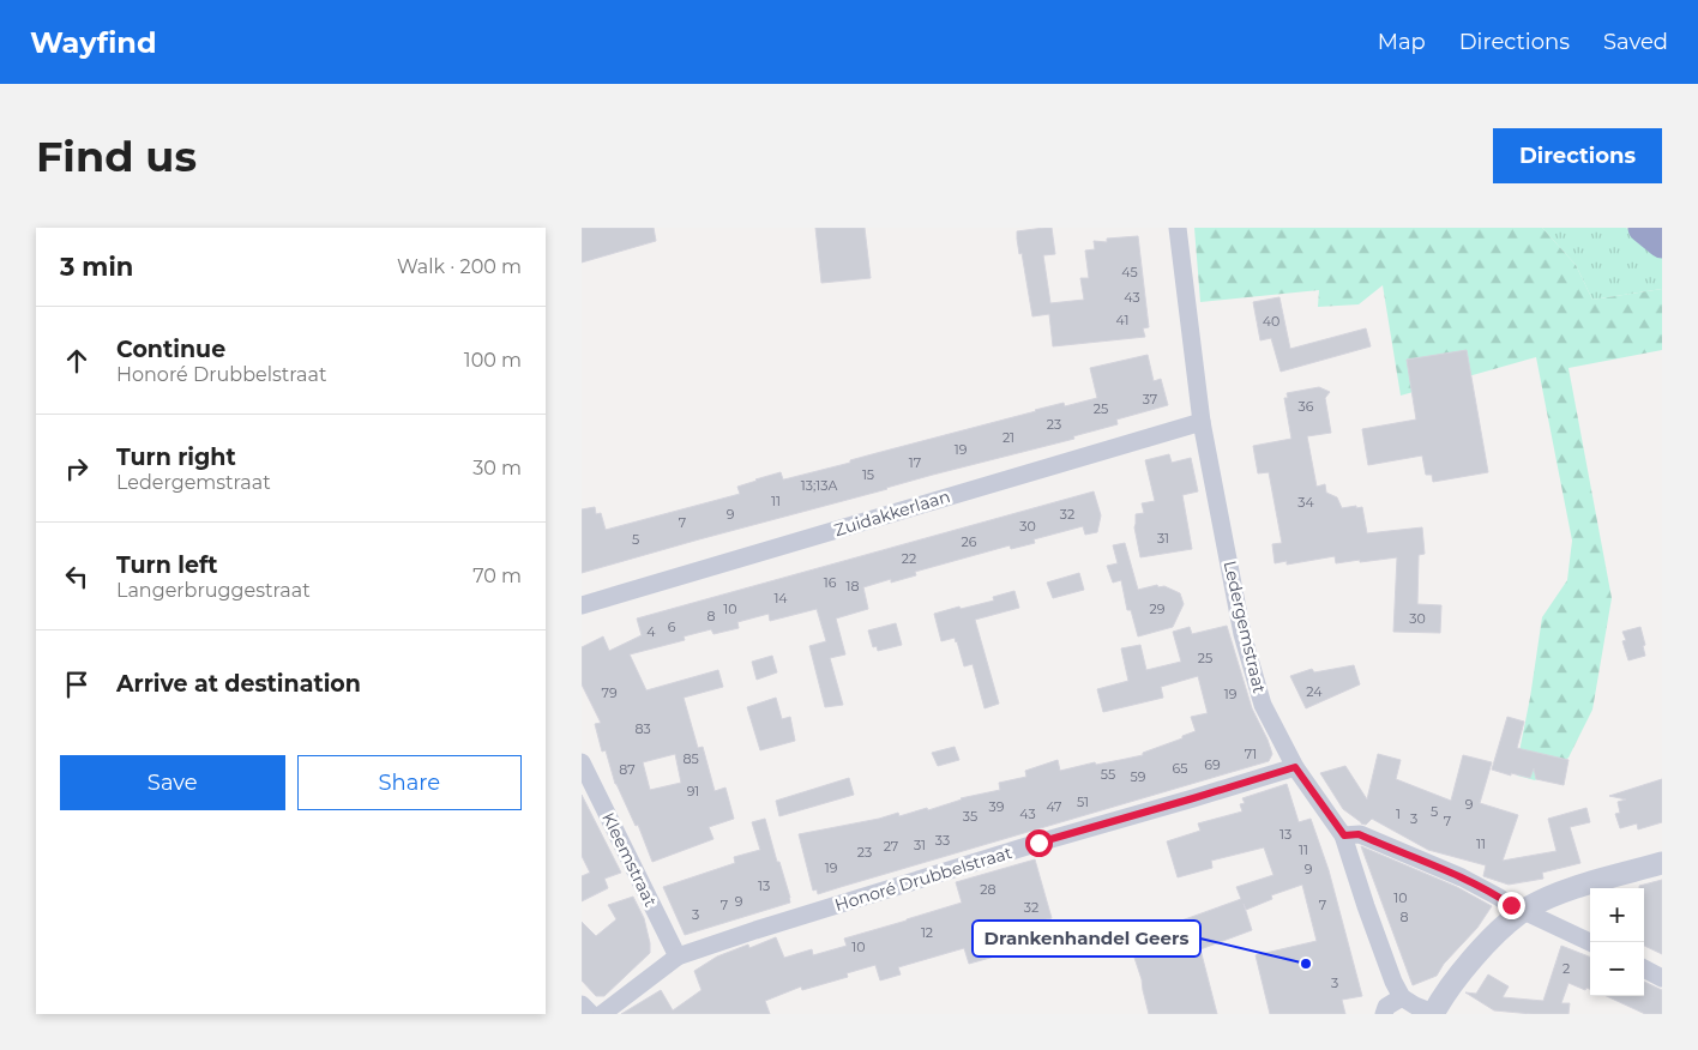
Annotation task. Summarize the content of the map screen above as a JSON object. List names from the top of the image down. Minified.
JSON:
{"streets":{"street":["Zuidakkerlaan","Ledergemstraat","Kleemstraat","Honoré Drubbelstraat"]},"crossings":[["Zuidakkerlaan","Ledergemstraat"],["Ledergemstraat","Honoré Drubbelstraat"],["Kleemstraat","Honoré Drubbelstraat"]],"places":["Drankenhandel Geers"],"house_numbers":["45","43","41","40","37","36","25","23","21","19","17","15","13;13A","11","34","9","32","7","30","31","5","26","22","16","18","14","10","29","8","30","6","4","25","24","79","19","83","71","85","69","65","87","55","59","91","51","9","39","47","5","43","1","35","3","7","13","33","11","31","27","11","23","19","9","13","28","10","9","7","7","32","3","8","12","10","2","3"],"page":{"header":"Wayfind","nav":["Map","Directions","Saved"],"buttons":["Directions",["Save","Share"]],"title":"Find us","heading":["3 min","Walk · 200 m"],"list":[["Continue","Honoré Drubbelstraat","100 m"],["Turn right","Ledergemstraat","30 m"],["Turn left","Langerbruggestraat","70 m"],"Arrive at destination"],"map_buttons":["+","−"]}}
